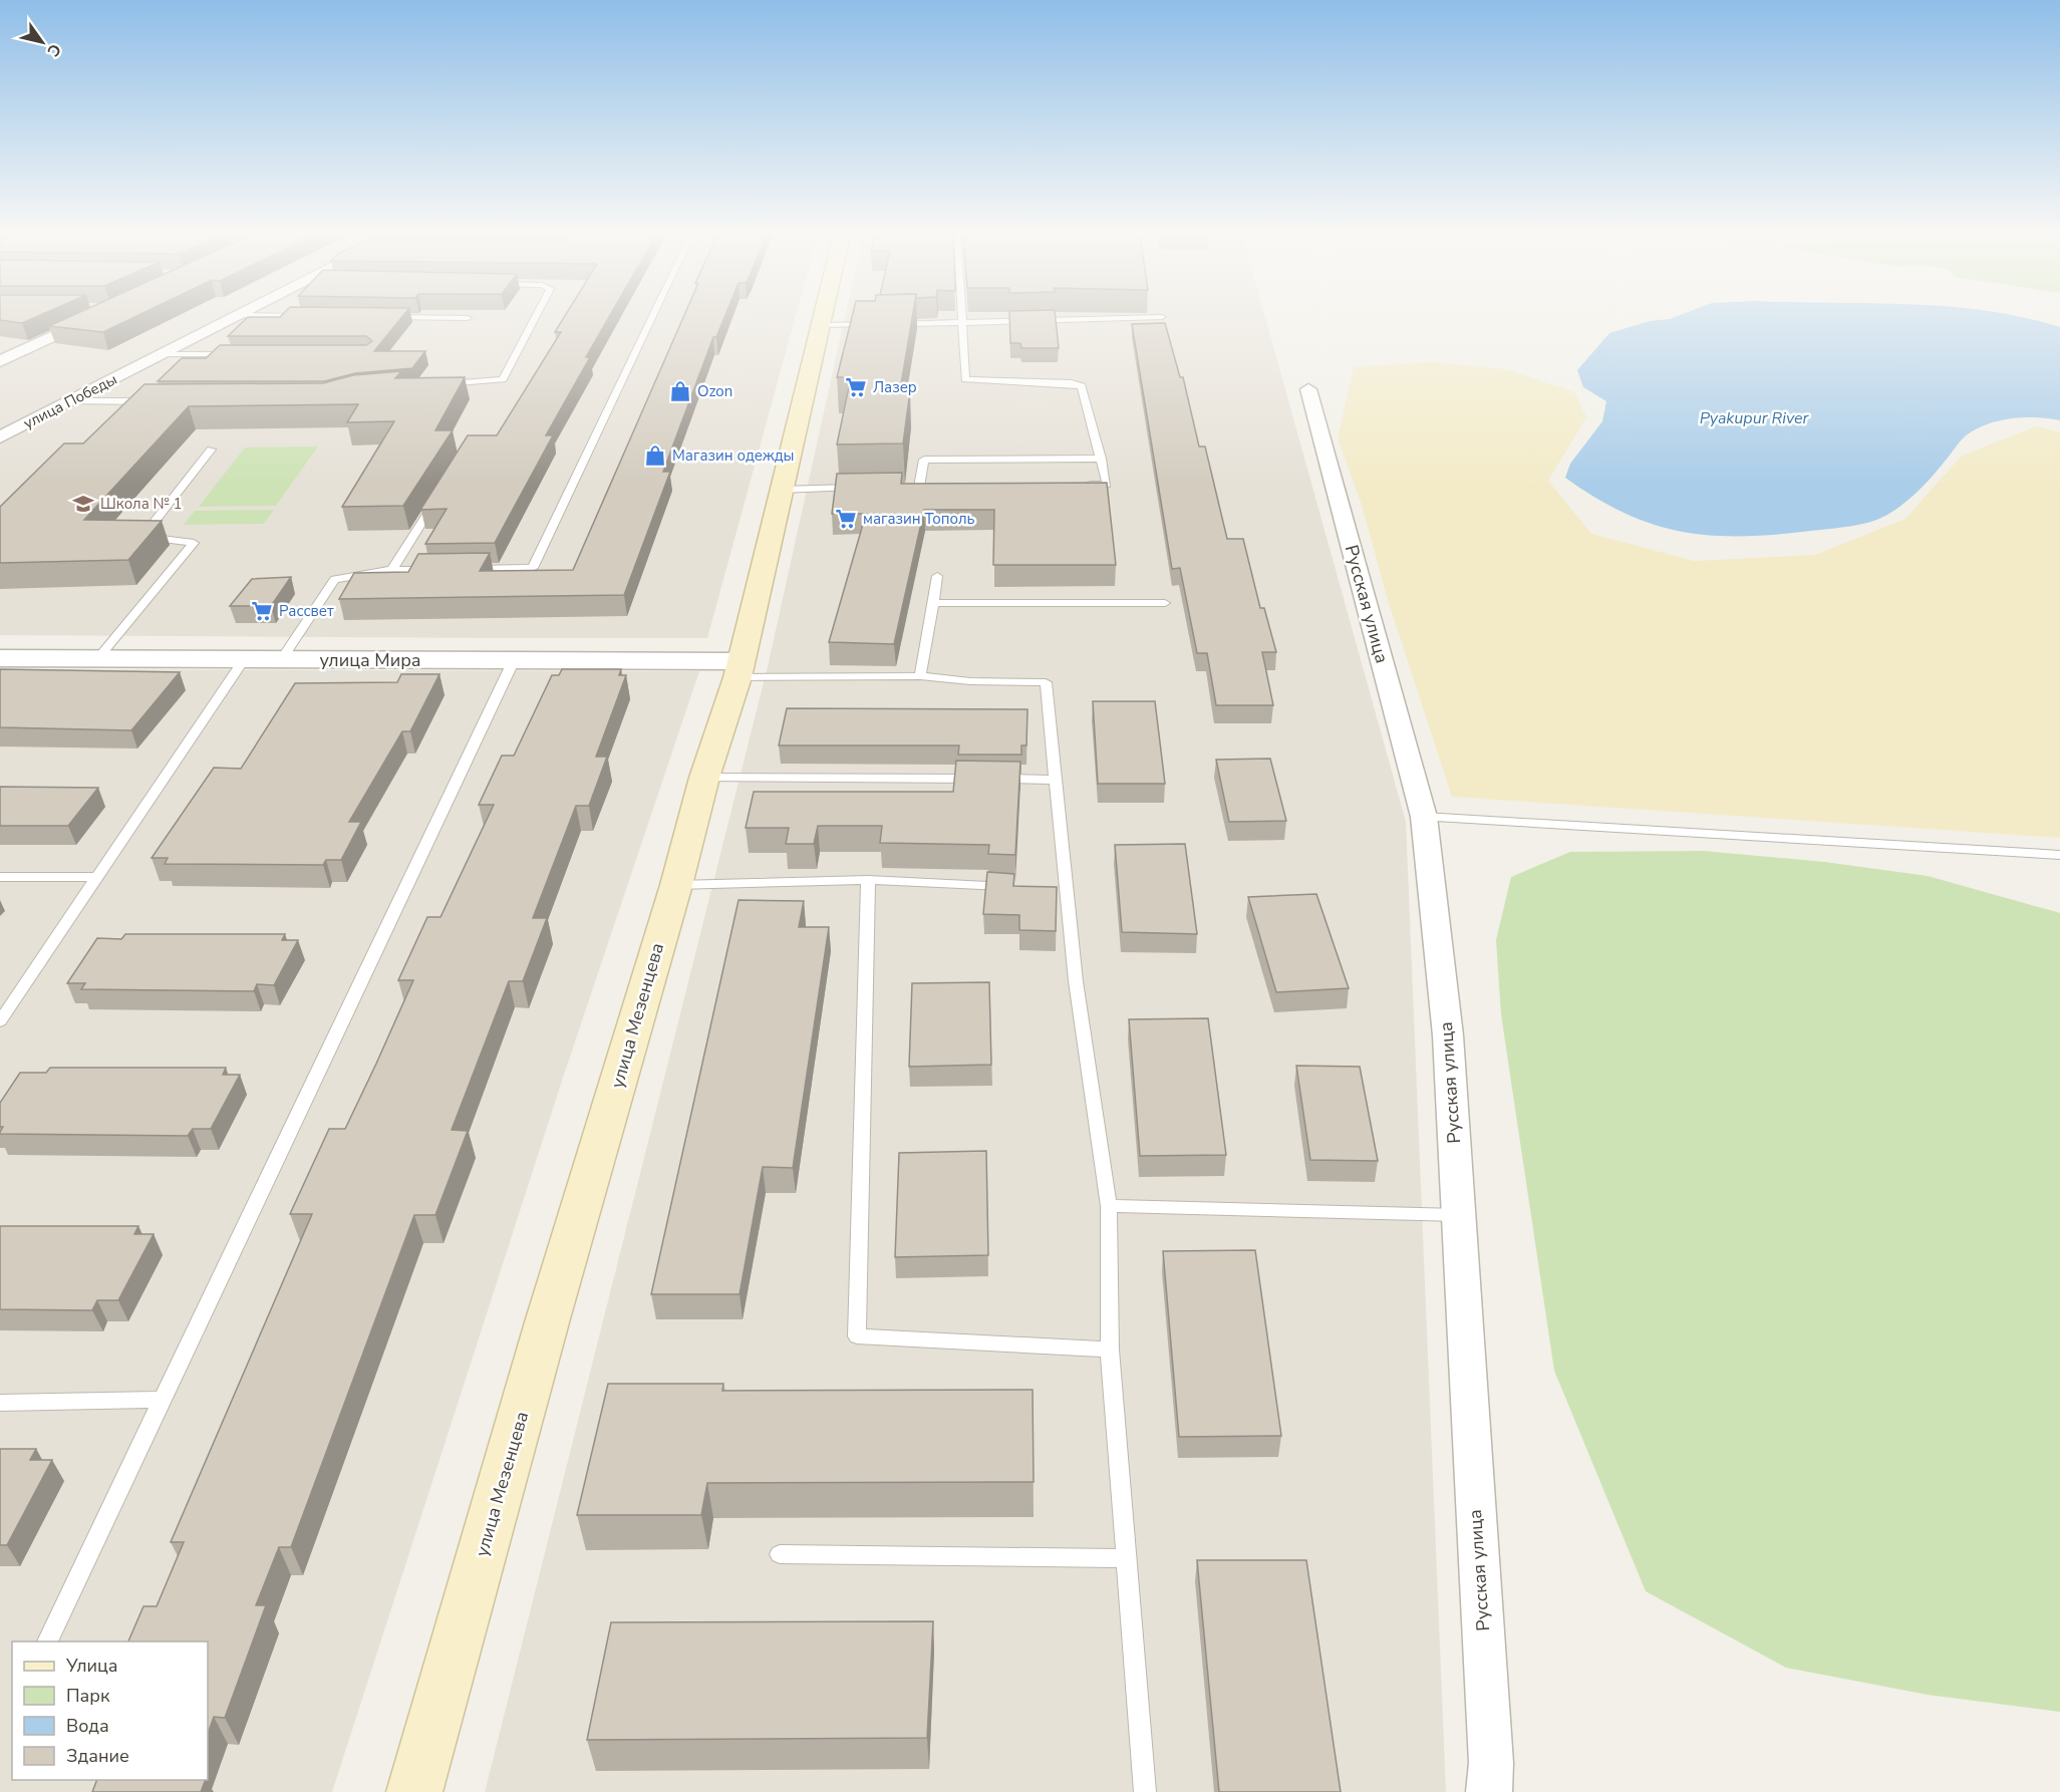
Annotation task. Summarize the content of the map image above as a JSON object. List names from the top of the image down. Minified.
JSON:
{"streets":{"main road":["улица Мезенцева"],"street":["улица Победы","Русская улица","улица Мира"]},"crossings":[["улица Мира","улица Мезенцева"]],"water":["Pyakupur River"],"places":{"supermarket":["Лазер","магазин Тополь","Рассвет"],"shop":["Ozon","Магазин одежды"],"school or university":["Школа № 1"]},"legend":["Улица","Парк","Вода","Здание"],"north":"bottom right"}
